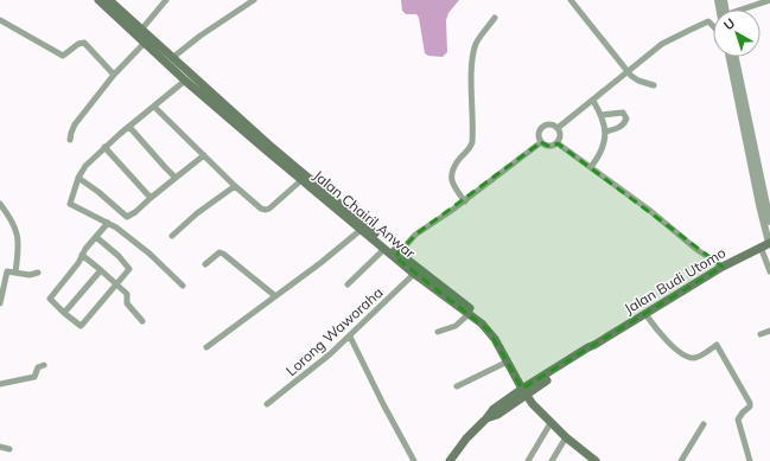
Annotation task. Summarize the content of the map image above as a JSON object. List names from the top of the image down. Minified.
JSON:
{"streets":{"main road":["Jalan Chairil Anwar","Jalan Budi Utomo"],"street":["Lorong Waworaha"]},"crossings":[["Jalan Chairil Anwar","Jalan Budi Utomo"],["Jalan Chairil Anwar","Lorong Waworaha"]],"north":"top left"}
